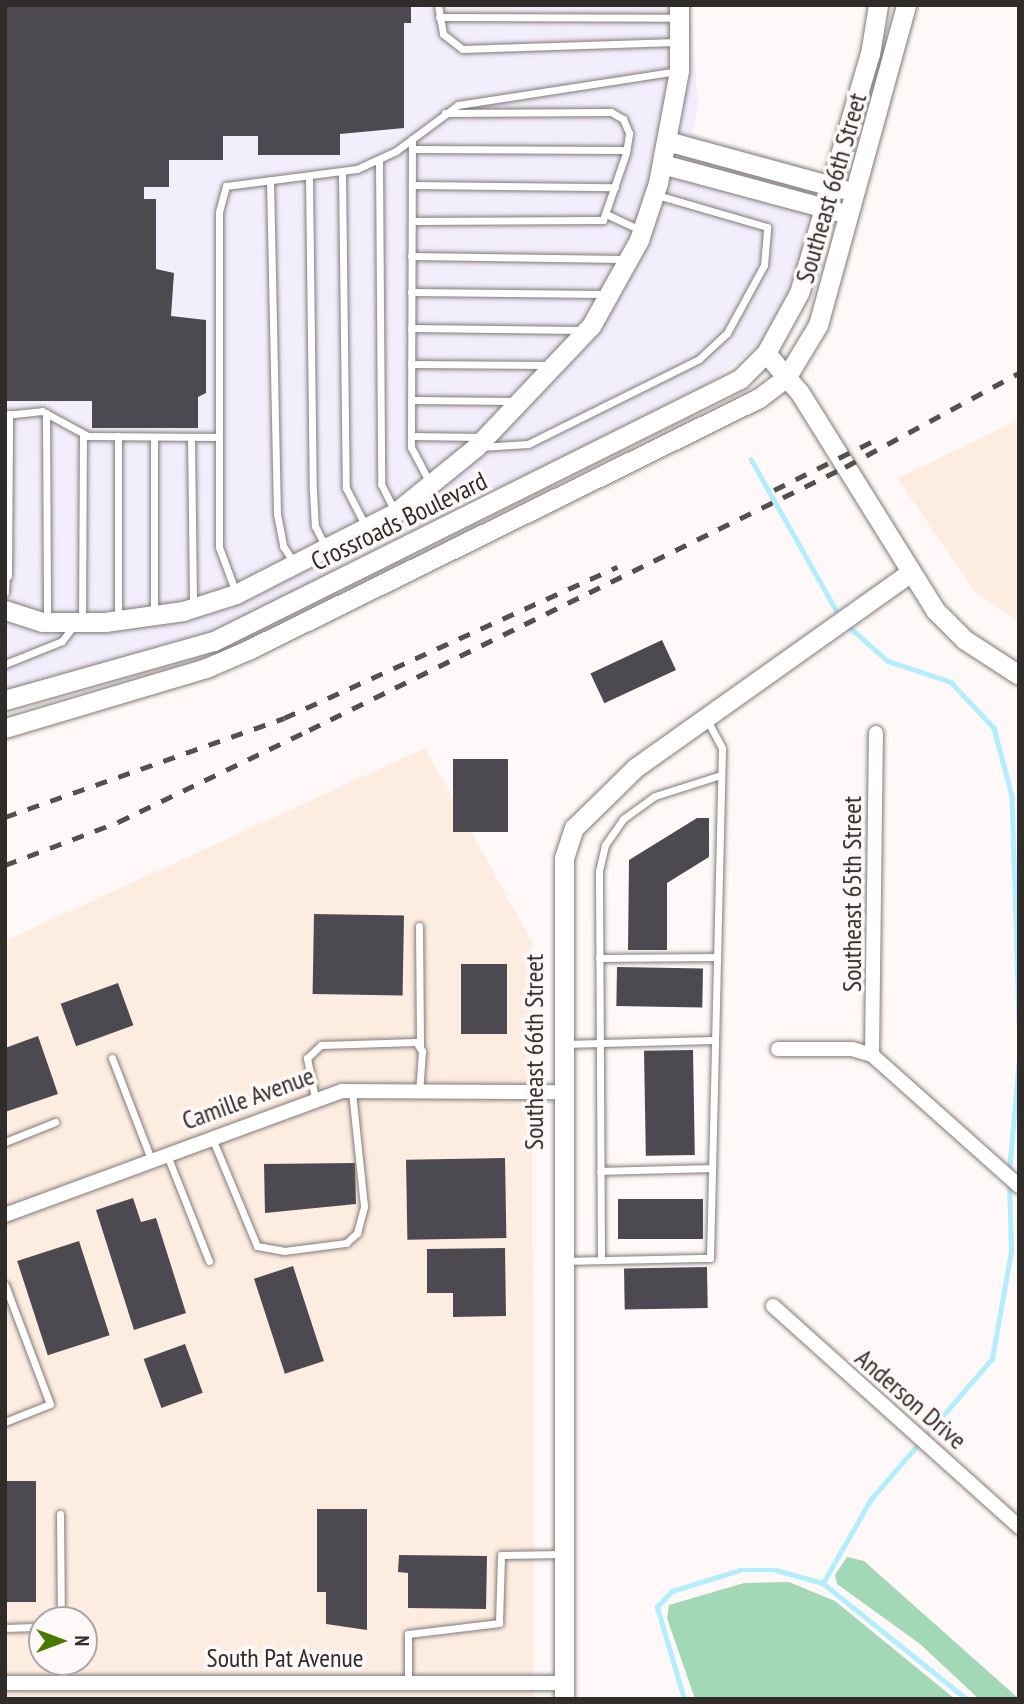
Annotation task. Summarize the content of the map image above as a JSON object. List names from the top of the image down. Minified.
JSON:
{"streets":{"main road":["Southeast 66th Street","Crossroads Boulevard"],"street":["Southeast 65th Street","Camille Avenue","Anderson Drive","South Pat Avenue"]},"crossings":[["Southeast 66th Street","Crossroads Boulevard"],["Southeast 66th Street","Camille Avenue"],["Southeast 66th Street","South Pat Avenue"]],"north":"right"}
